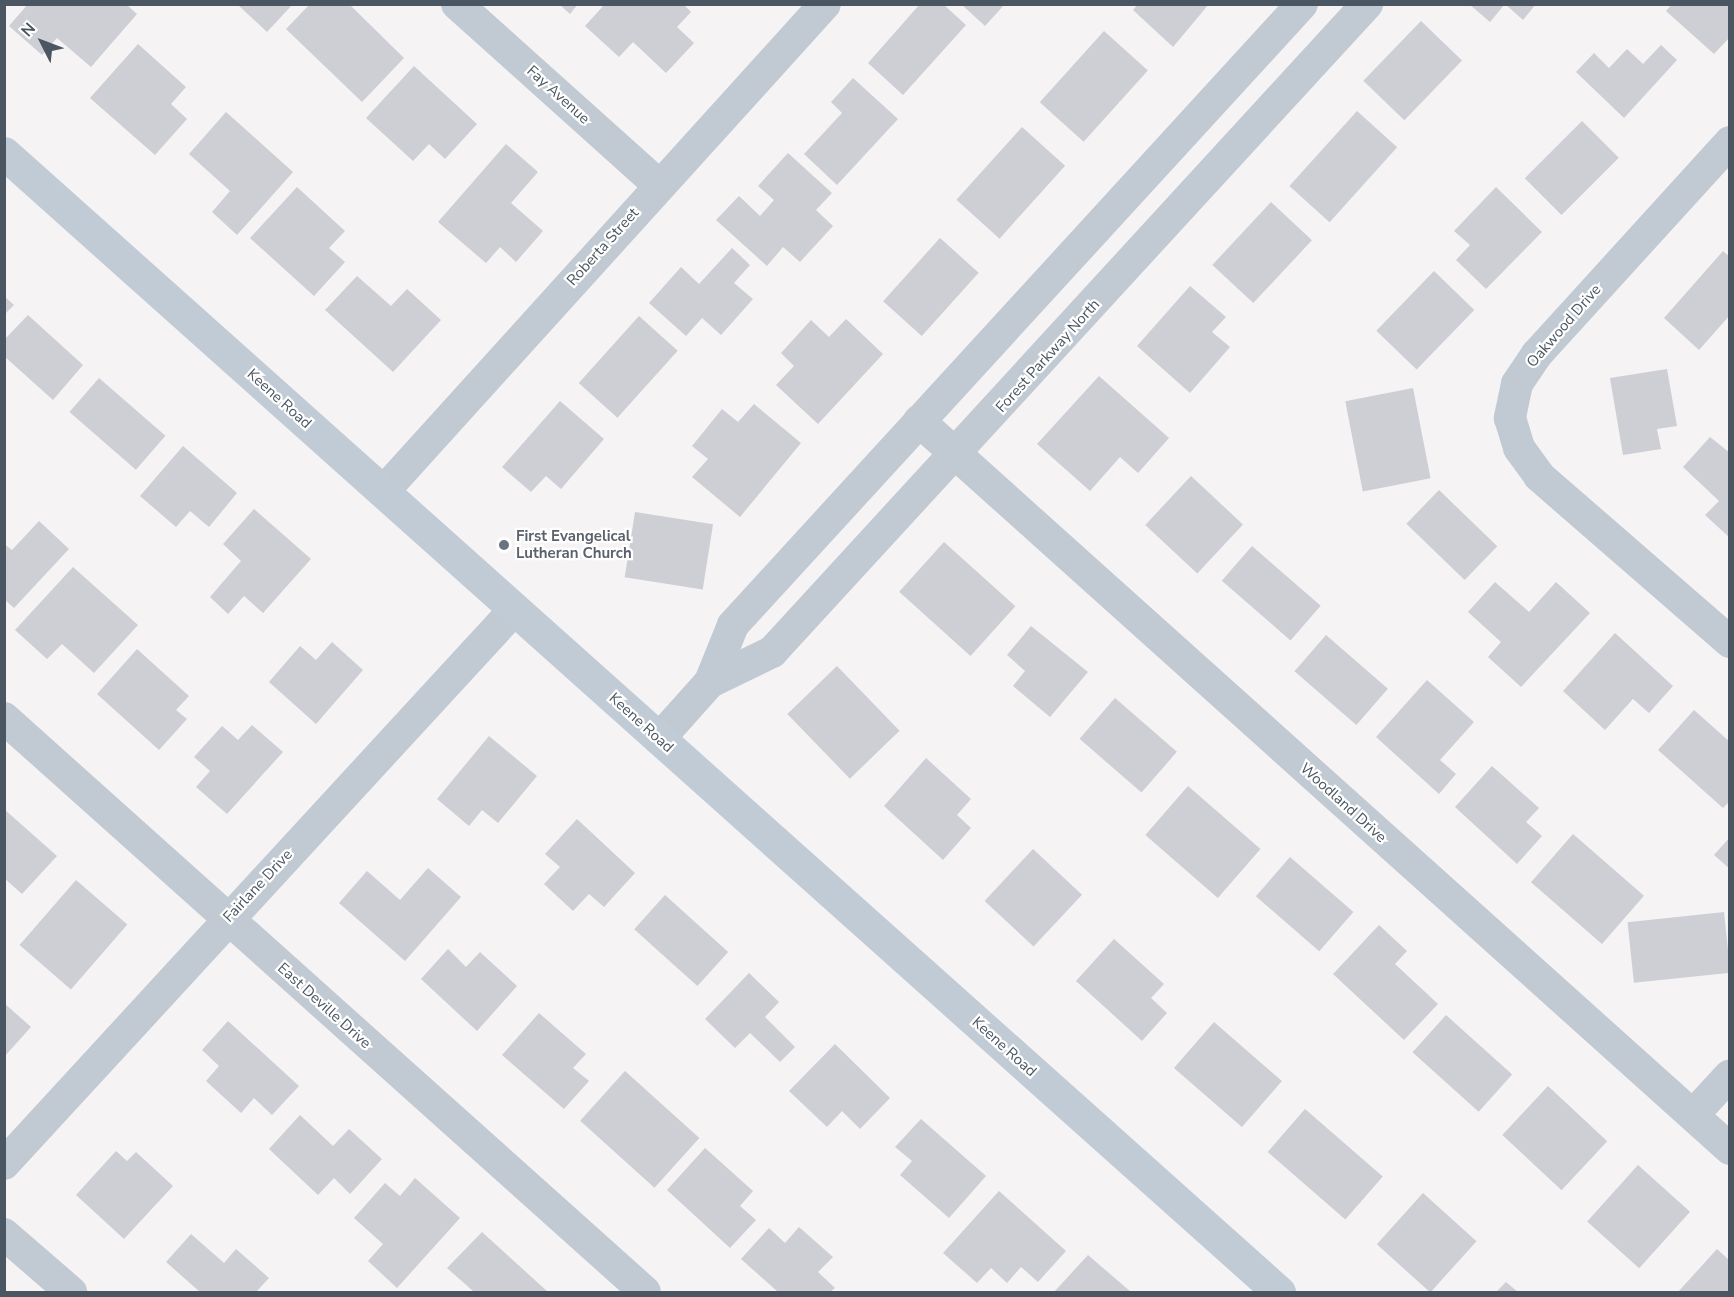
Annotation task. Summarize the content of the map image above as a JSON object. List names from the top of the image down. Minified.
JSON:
{"streets":{"main road":["Keene Road"],"street":["Fay Avenue","Roberta Street","Oakwood Drive","Forest Parkway North","Woodland Drive","Fairlane Drive","East Deville Drive"]},"crossings":[["Fay Avenue","Roberta Street"],["Roberta Street","Keene Road"],["Forest Parkway North","Keene Road"],["Forest Parkway North","Woodland Drive"],["Keene Road","Fairlane Drive"],["Fairlane Drive","East Deville Drive"]],"places":["First Evangelical Lutheran Church"],"north":"top left"}
